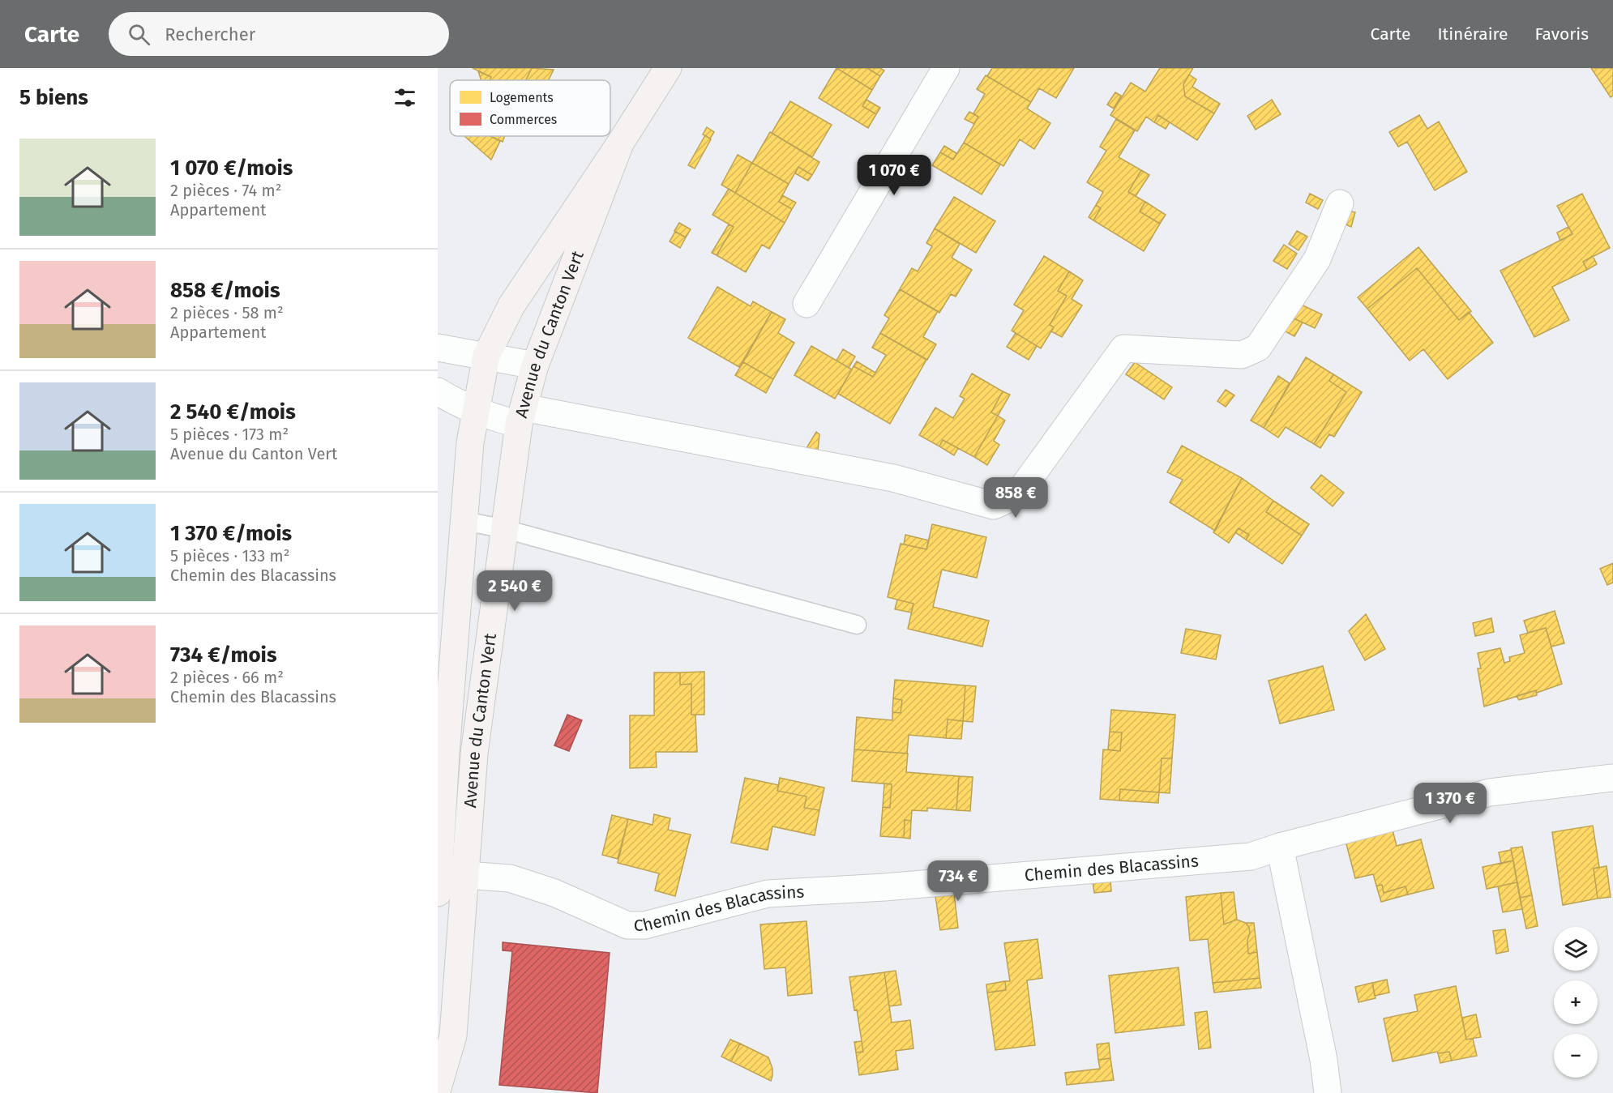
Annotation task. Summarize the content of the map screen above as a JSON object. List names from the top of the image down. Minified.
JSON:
{"streets":{"street":["Avenue du Canton Vert","Chemin des Blacassins"]},"crossings":[["Avenue du Canton Vert","Chemin des Blacassins"]],"legend":["Logements","Commerces"],"page":{"header":"Carte","search":"Rechercher","nav":["Carte","Itinéraire","Favoris"],"heading":"5 biens","list":[{"name":"1 070 €/mois","note":"2 pièces · 74 m² · Appartement"},{"name":"858 €/mois","note":"2 pièces · 58 m² · Appartement"},{"name":"2 540 €/mois","note":"5 pièces · 173 m² · Avenue du Canton Vert"},{"name":"1 370 €/mois","note":"5 pièces · 133 m² · Chemin des Blacassins"},{"name":"734 €/mois","note":"2 pièces · 66 m² · Chemin des Blacassins"}],"price":["1 070 €","858 €","2 540 €","1 370 €","734 €"],"map_buttons":["+","−"]}}
